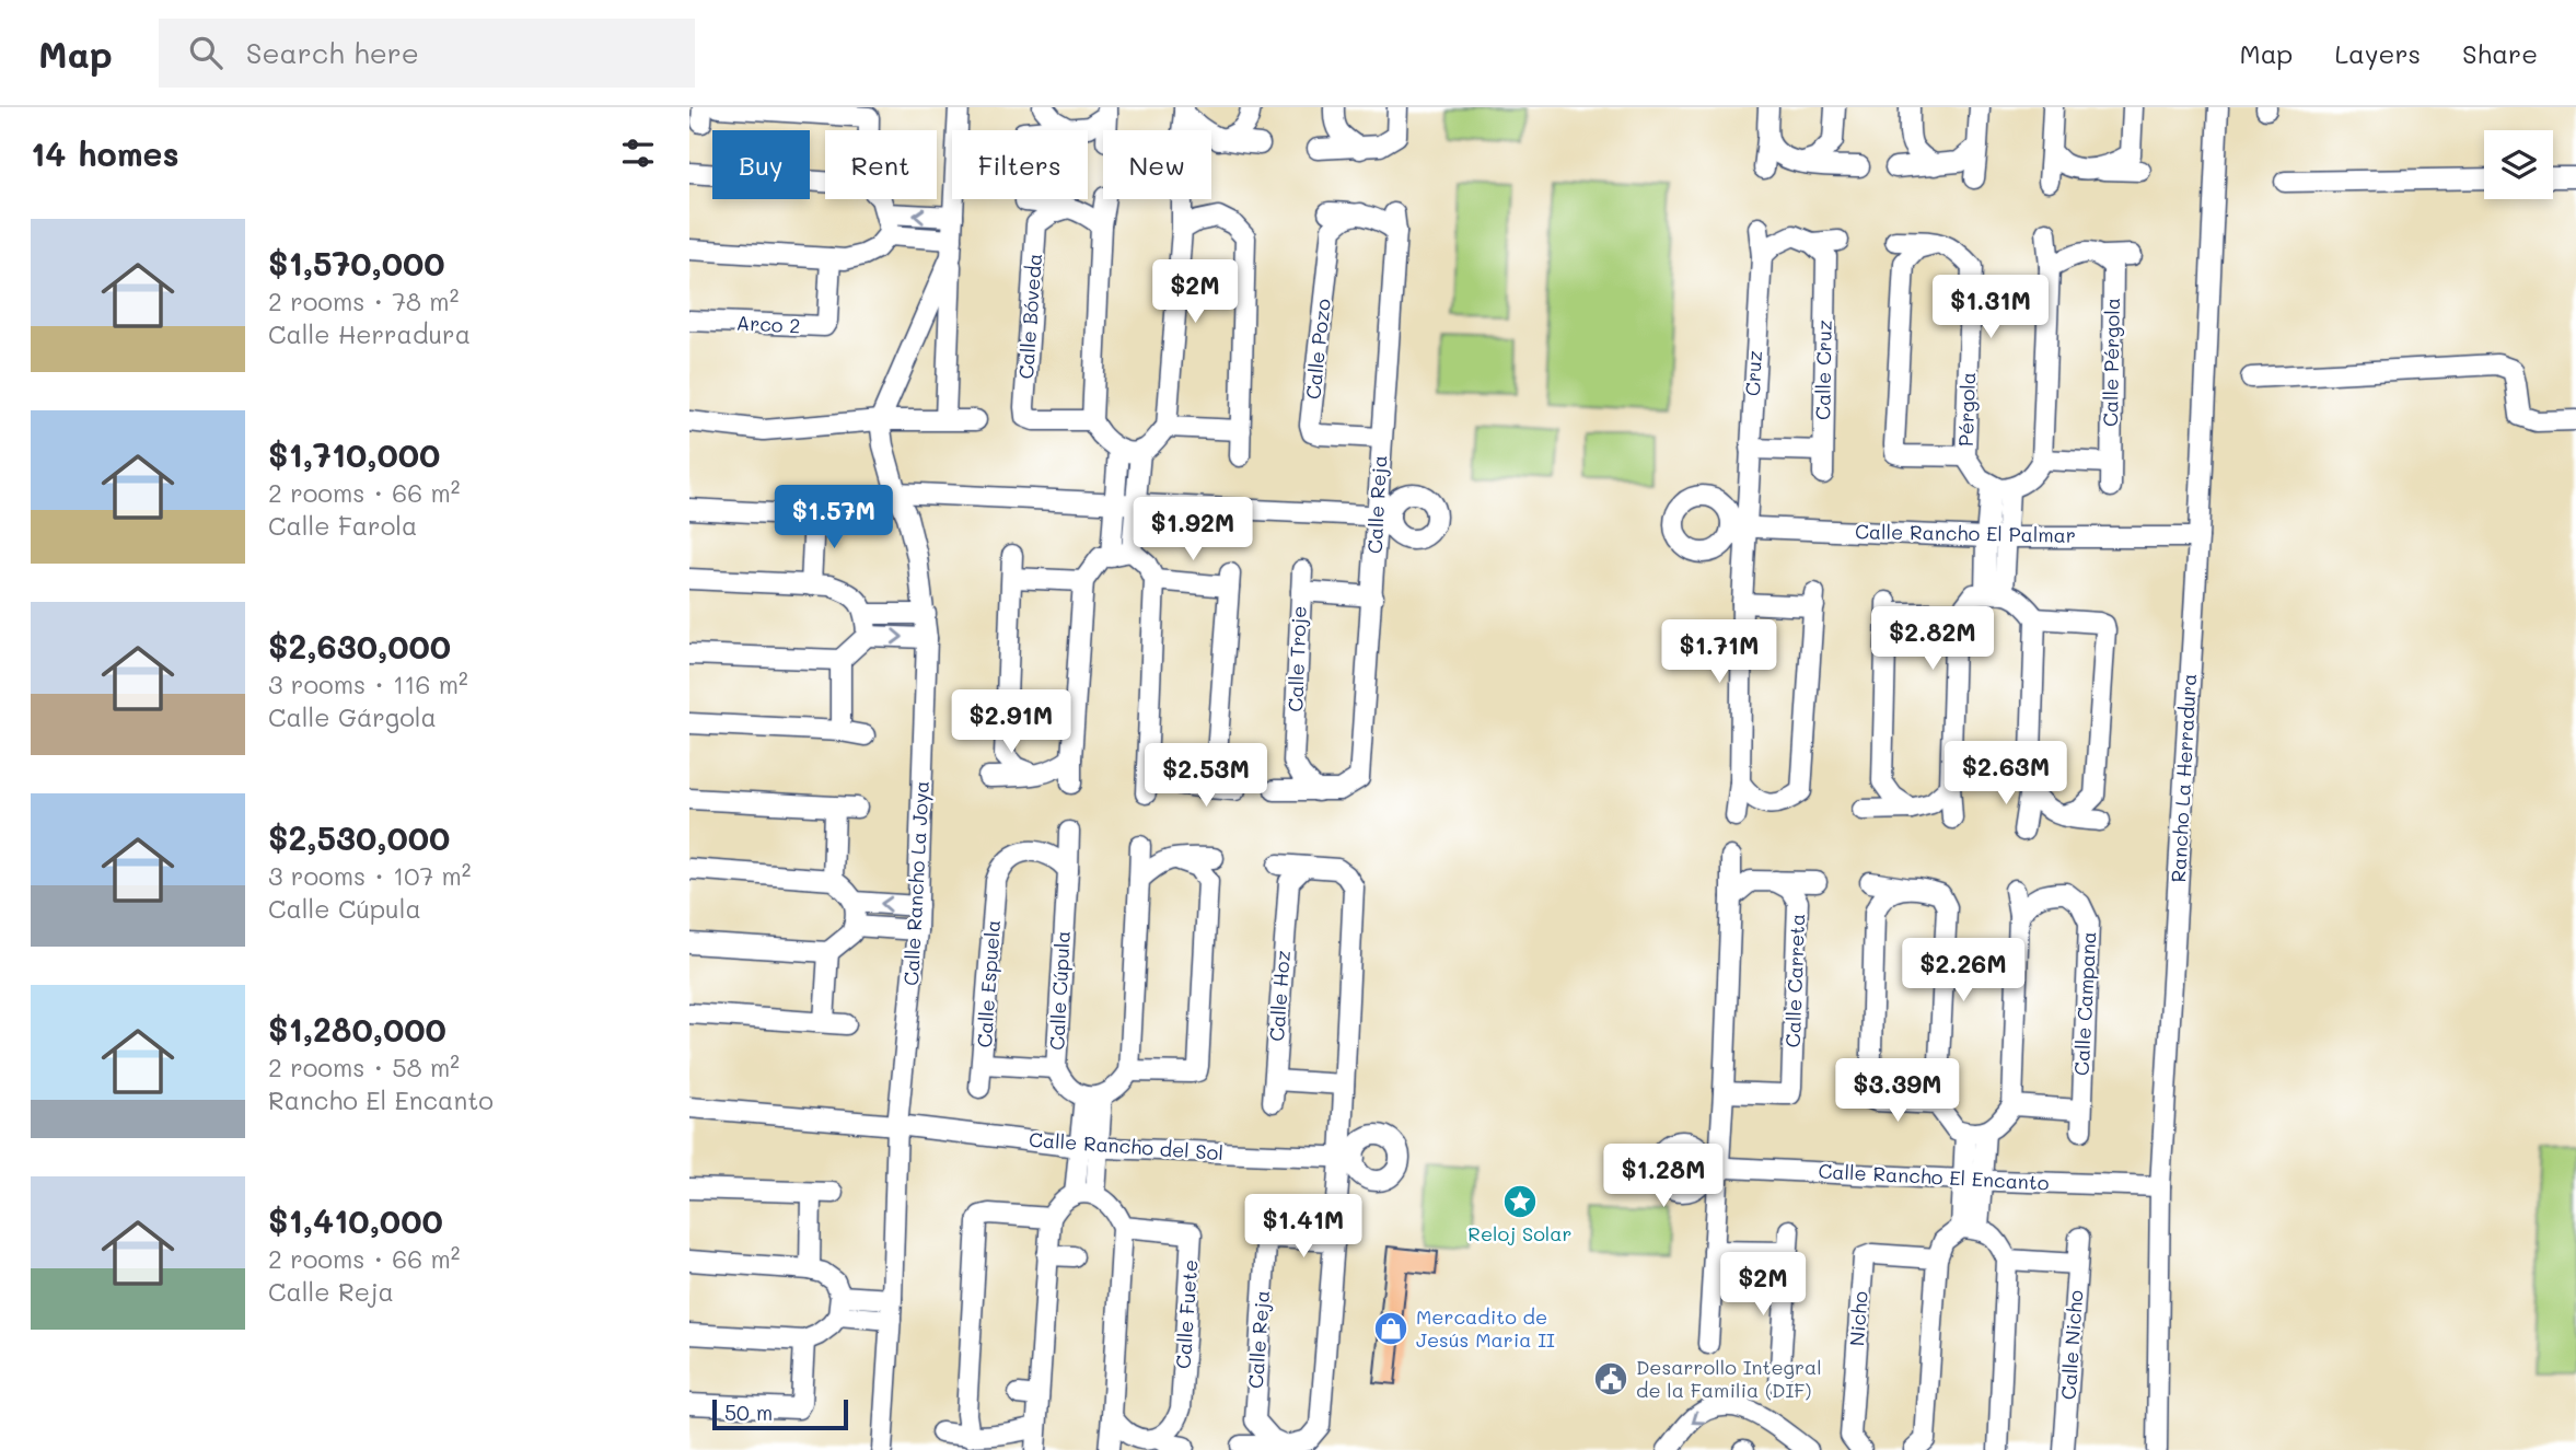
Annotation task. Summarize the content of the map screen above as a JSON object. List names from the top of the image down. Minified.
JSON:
{"streets":{"street":["Calle Bóveda","Arco 2","Calle Pozo","Calle Pérgola","Calle Cruz","Cruz","Pérgola","Calle Reja","Calle Rancho El Palmar","Calle Troje","Rancho La Herradura","Calle Rancho La Joya","Calle Carreta","Calle Espuela","Calle Cúpula","Calle Hoz","Calle Campana","Calle Rancho del Sol","Calle Rancho El Encanto","Calle Fuete","Nicho","Calle Nicho"]},"crossings":[["Calle Pozo","Calle Reja"],["Cruz","Calle Rancho El Palmar"],["Calle Reja","Calle Troje"],["Calle Rancho El Palmar","Rancho La Herradura"],["Rancho La Herradura","Calle Rancho El Encanto"],["Calle Rancho La Joya","Calle Rancho del Sol"],["Calle Espuela","Calle Cúpula"]],"places":{"place":["Reloj Solar"],"shop":["Mercadito de Jesús Maria II"],"public building":["Desarrollo Integral de la Familia (DIF)"]},"scale_bar":"50 m","page":{"header":"Map","search":"Search here","nav":["Map","Layers","Share"],"heading":"14 homes","chip":["Buy","Rent","Filters","New"],"list":[{"name":"$1,570,000","note":"2 rooms · 78 m² · Calle Herradura"},{"name":"$1,710,000","note":"2 rooms · 66 m² · Calle Farola"},{"name":"$2,630,000","note":"3 rooms · 116 m² · Calle Gárgola"},{"name":"$2,530,000","note":"3 rooms · 107 m² · Calle Cúpula"},{"name":"$1,280,000","note":"2 rooms · 58 m² · Rancho El Encanto"},{"name":"$1,410,000","note":"2 rooms · 66 m² · Calle Reja"}],"price":["$2M","$1.31M","$1.57M","$1.92M","$2.82M","$1.71M","$2.91M","$2.63M","$2.53M","$2.26M","$3.39M","$1.28M","$1.41M","$2M"],"scale":"50 m"}}
